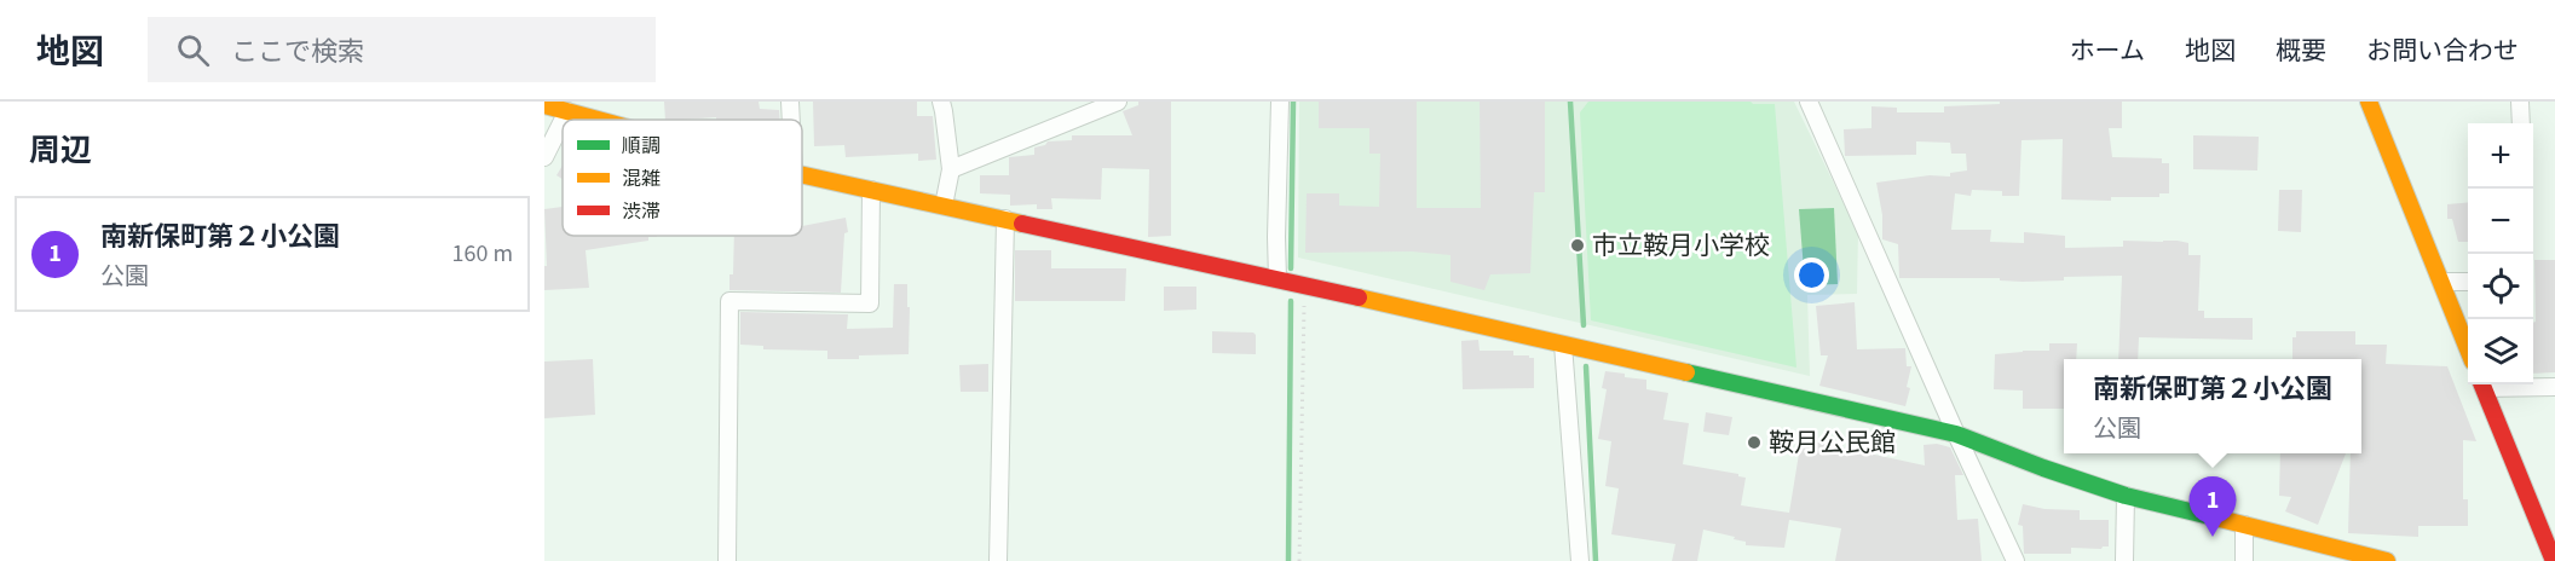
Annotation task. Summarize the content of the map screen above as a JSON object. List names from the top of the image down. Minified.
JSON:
{"places":["市立鞍月小学校","鞍月公民館"],"legend":["順調","混雑","渋滞"],"page":{"header":"地図","search":"ここで検索","nav":["ホーム","地図","概要","お問い合わせ"],"heading":"周辺","map_buttons":["+","−"],"list":[{"mark":"1","name":"南新保町第２小公園","note":"公園","value":"160 m"}],"popup":["南新保町第２小公園","公園"],"pins":"1"}}
